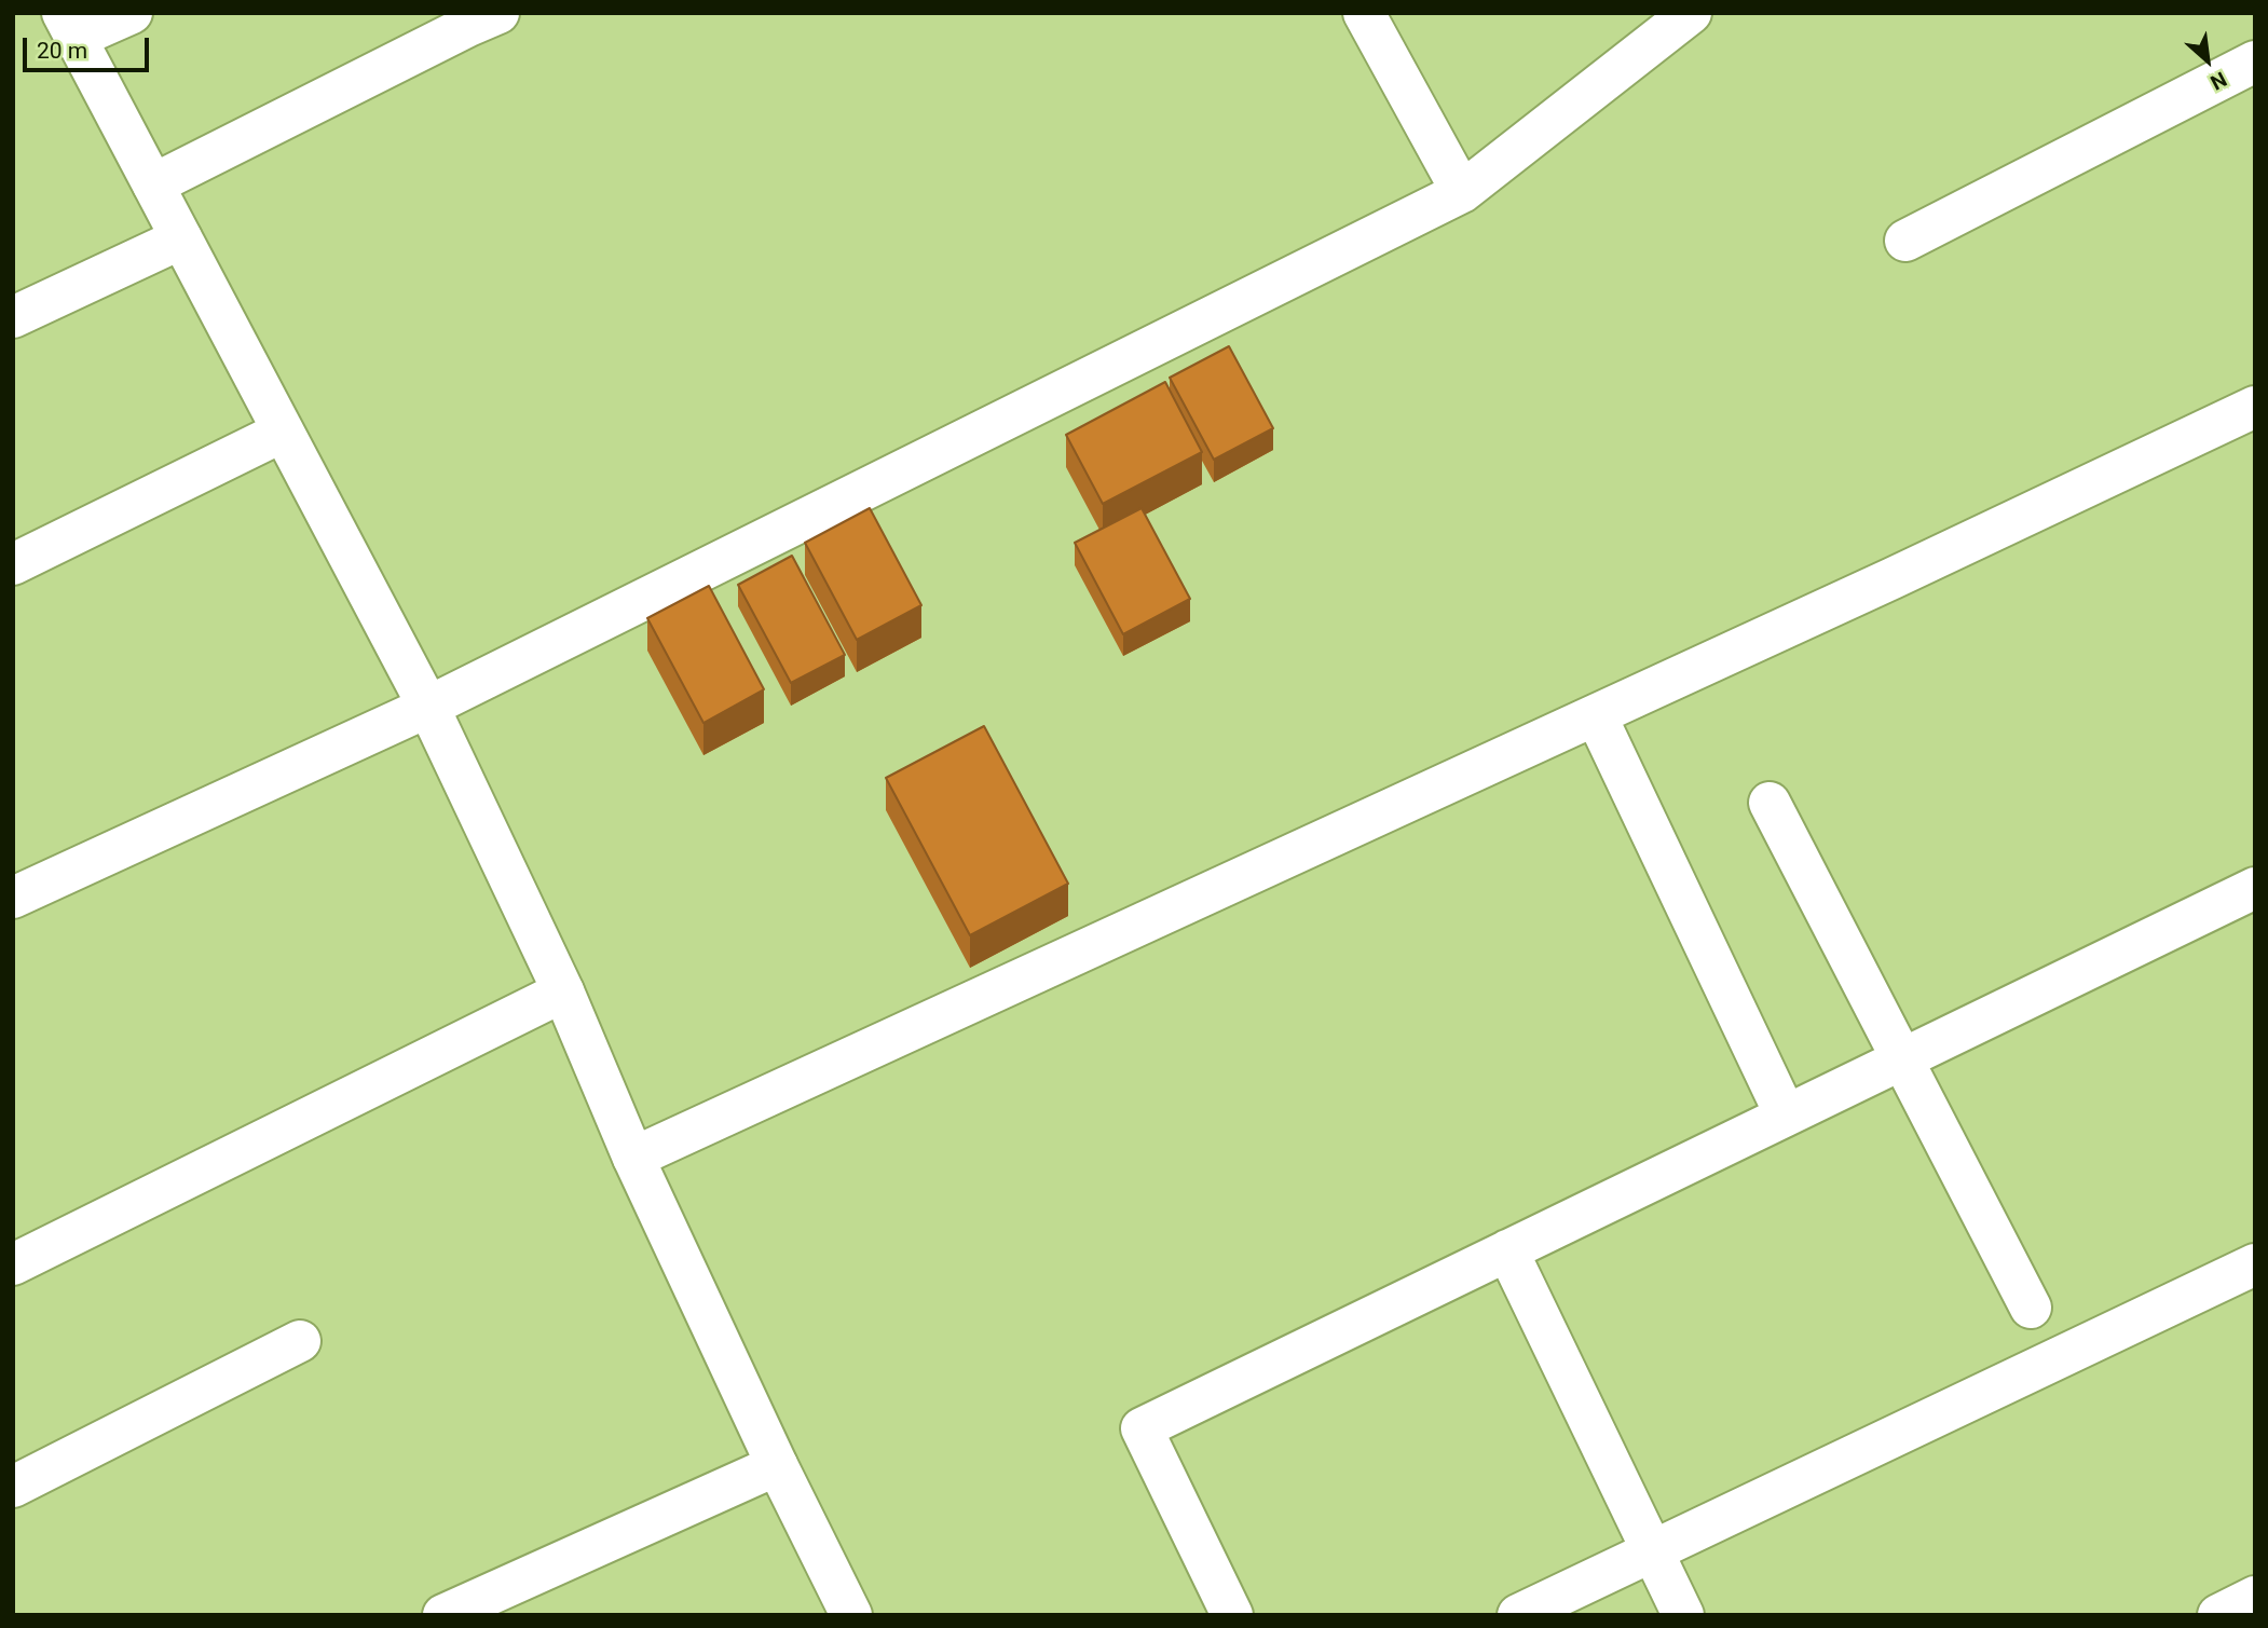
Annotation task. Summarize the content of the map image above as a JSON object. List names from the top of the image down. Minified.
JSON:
{"scale_bar":"20 m","north":"bottom right"}
